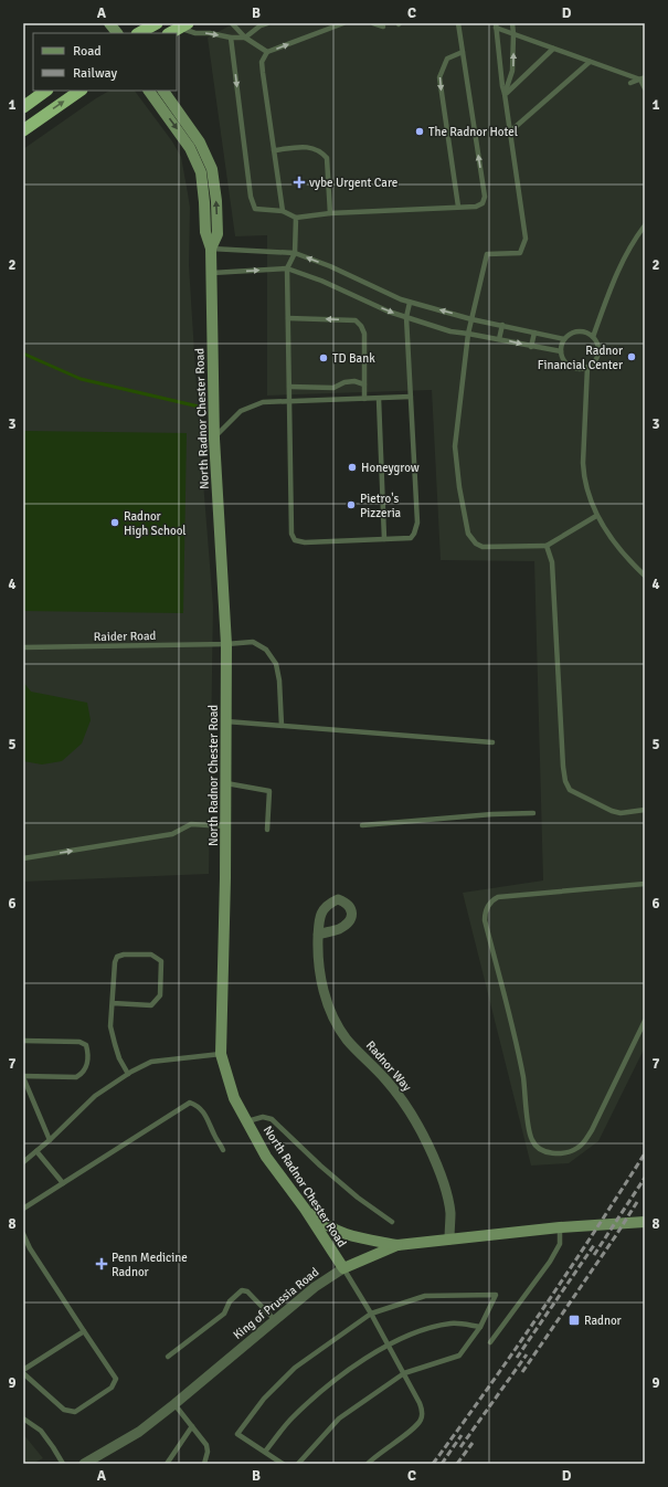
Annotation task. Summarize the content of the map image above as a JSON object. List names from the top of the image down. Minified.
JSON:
{"streets":{"main road":["North Radnor Chester Road","King of Prussia Road"],"street":["Radnor Way"],"lane":["Raider Road"]},"crossings":[["North Radnor Chester Road","Raider Road"],["North Radnor Chester Road","King of Prussia Road"],["Radnor Way","King of Prussia Road"]],"places":{"other":["The Radnor Hotel","Radnor Financial Center","TD Bank","Honeygrow","Pietro's Pizzeria","Radnor High School"],"health":["vybe Urgent Care","Penn Medicine Radnor"],"transit":["Radnor"]},"legend":["Road","Railway"],"grid":{"columns":["A","B","C","D"],"rows":["1","2","3","4","5","6","7","8","9"]}}
